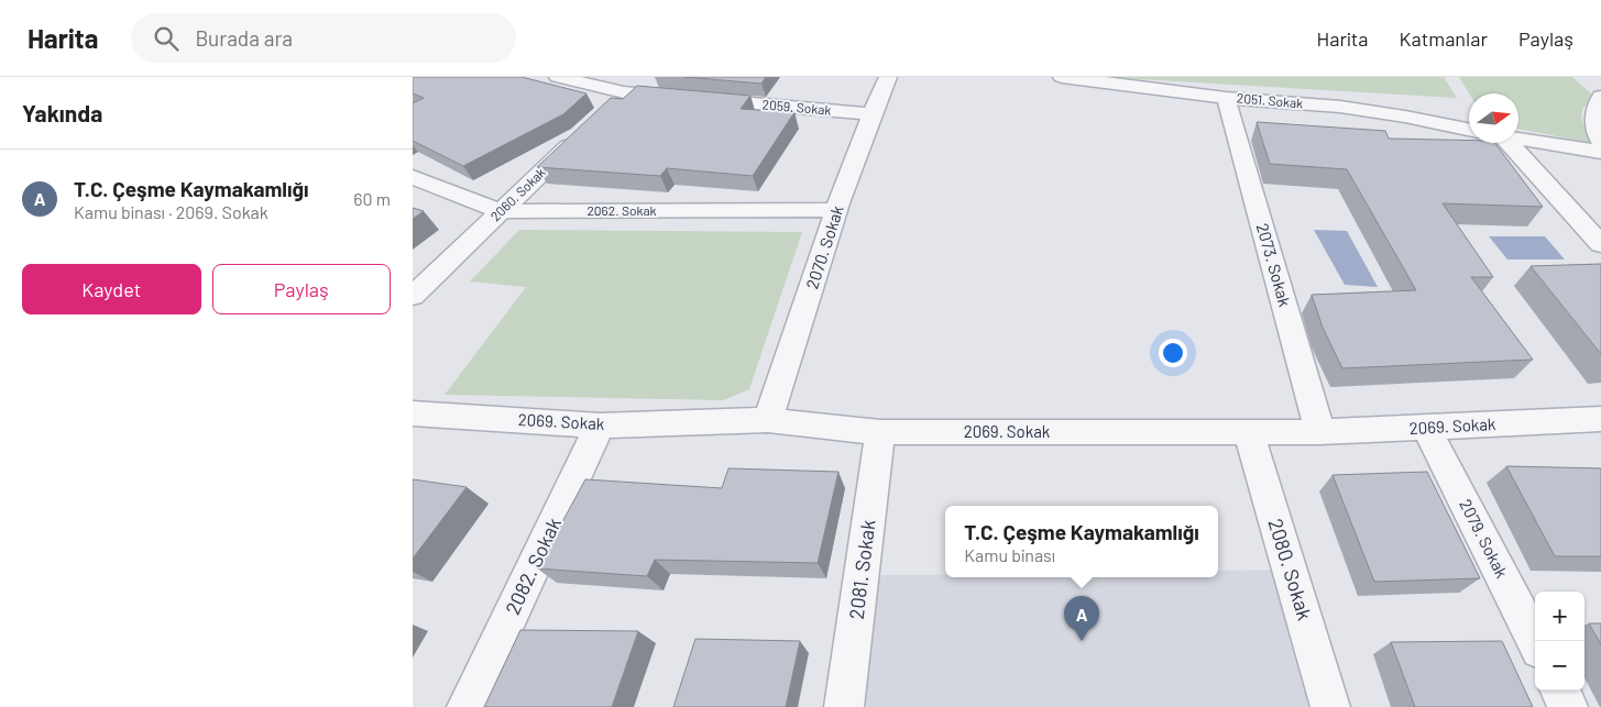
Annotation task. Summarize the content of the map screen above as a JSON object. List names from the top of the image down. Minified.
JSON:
{"streets":{"street":["2051. Sokak","2059. Sokak","2060. Sokak","2062. Sokak","2070. Sokak","2073. Sokak","2069. Sokak","2079. Sokak","2082. Sokak","2081. Sokak","2080. Sokak"]},"crossings":[["2051. Sokak","2073. Sokak"],["2059. Sokak","2070. Sokak"],["2060. Sokak","2062. Sokak"],["2062. Sokak","2070. Sokak"],["2070. Sokak","2069. Sokak"],["2073. Sokak","2069. Sokak"],["2069. Sokak","2079. Sokak"],["2069. Sokak","2082. Sokak"],["2069. Sokak","2081. Sokak"],["2069. Sokak","2080. Sokak"]],"north":"right","page":{"header":"Harita","search":"Burada ara","nav":["Harita","Katmanlar","Paylaş"],"heading":"Yakında","list":[{"mark":"A","name":"T.C. Çeşme Kaymakamlığı","note":"Kamu binası · 2069. Sokak","value":"60 m"}],"buttons":["Kaydet","Paylaş"],"popup":["T.C. Çeşme Kaymakamlığı","Kamu binası"],"map_buttons":["+","−"],"pins":"A"}}
